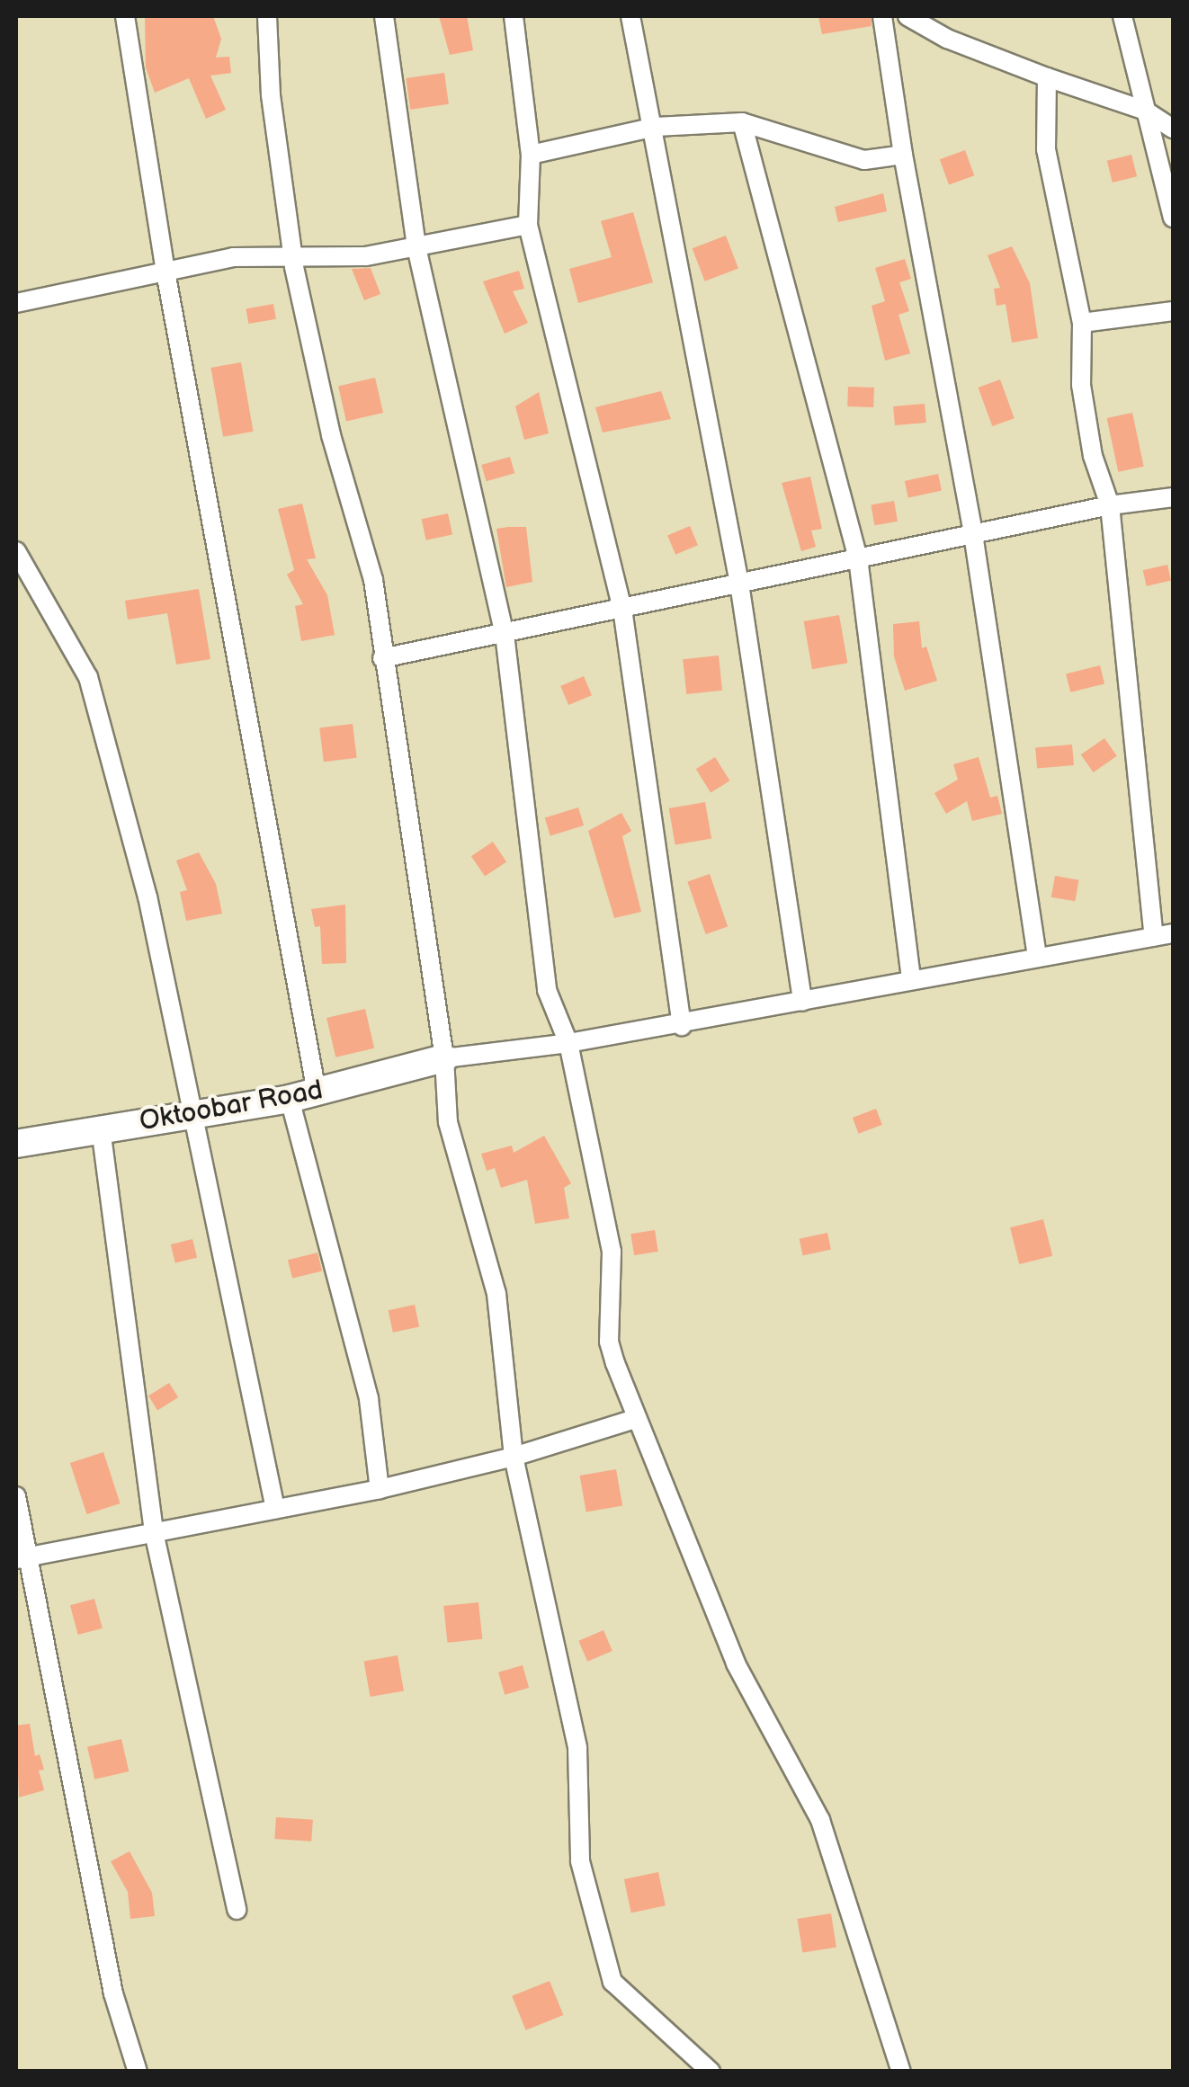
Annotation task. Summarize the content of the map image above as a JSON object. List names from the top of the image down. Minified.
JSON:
{"streets":{"street":["Oktoobar Road"]}}
